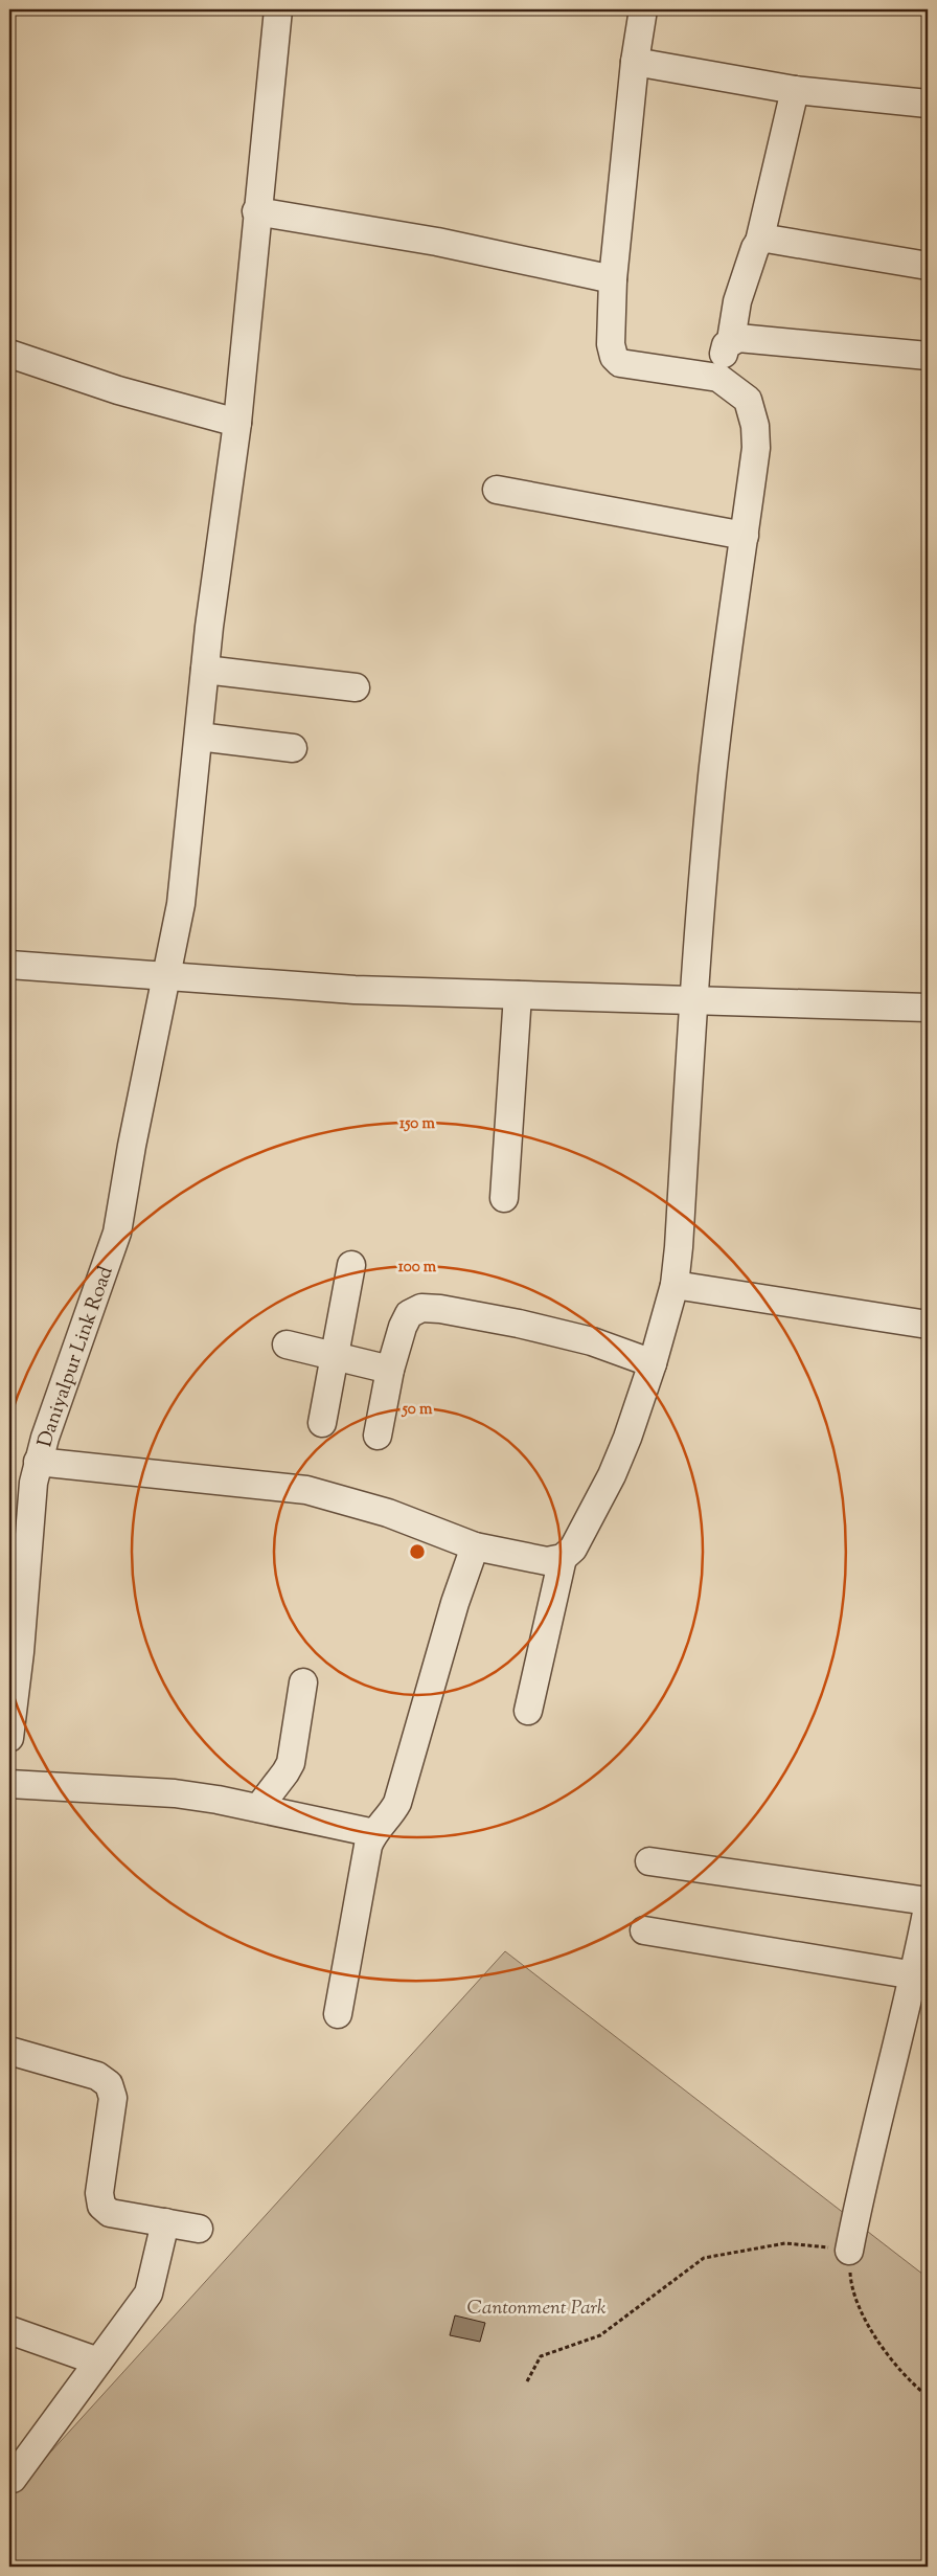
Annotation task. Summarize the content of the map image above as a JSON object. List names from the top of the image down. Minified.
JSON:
{"streets":{"street":["Daniyalpur Link Road"]},"parks":["Cantonment Park"],"rings":["150 m","100 m","50 m"]}
